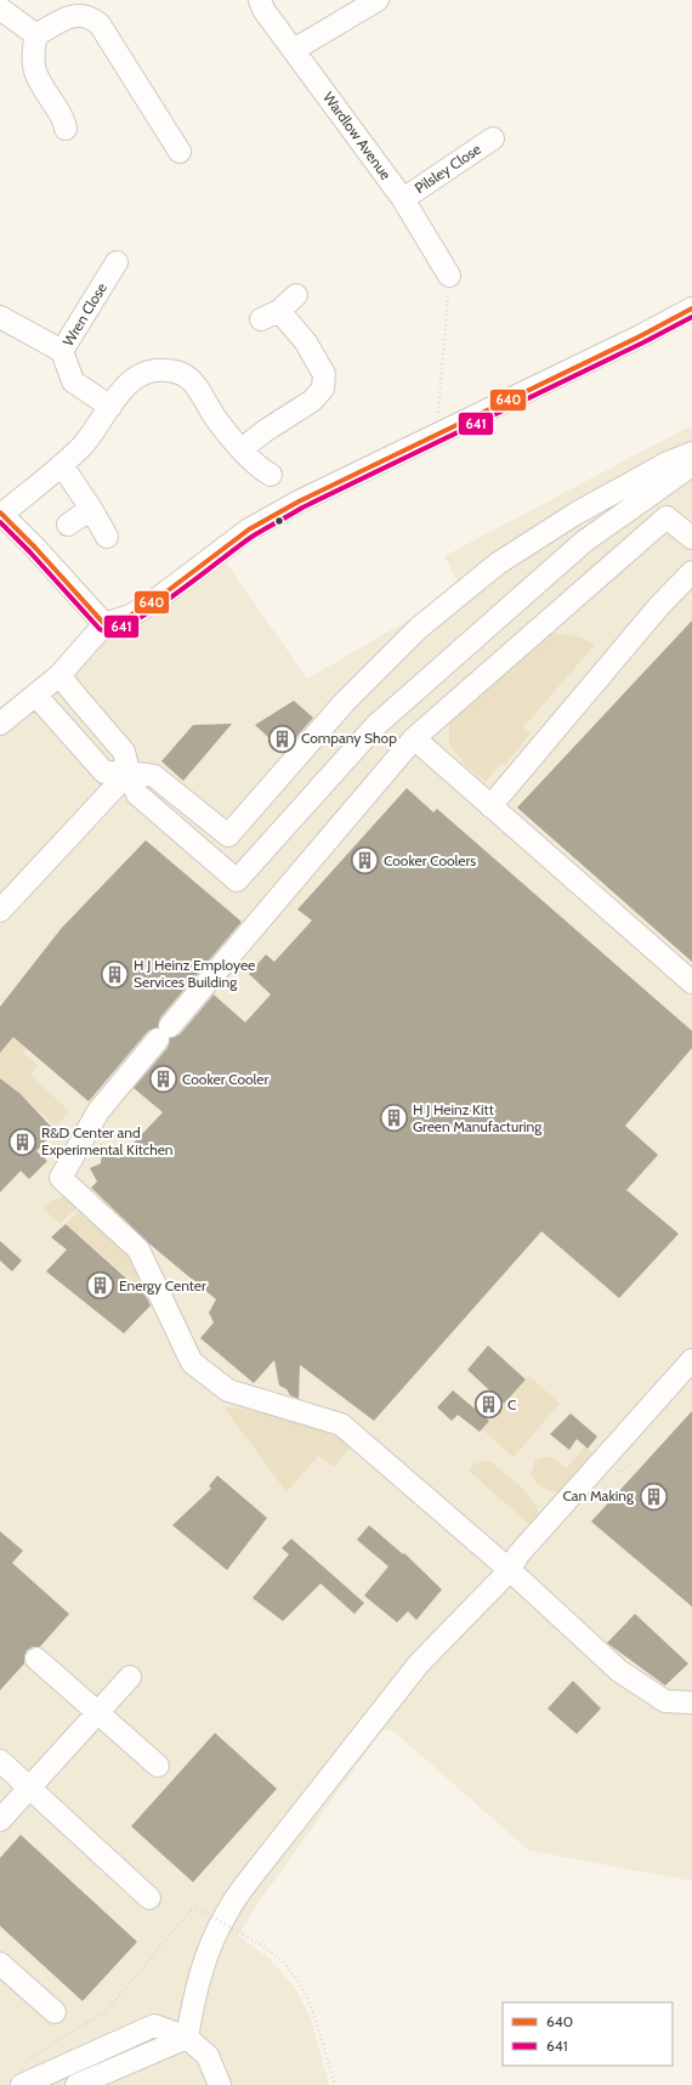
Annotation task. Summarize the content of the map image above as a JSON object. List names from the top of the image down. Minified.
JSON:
{"streets":{"street":["Wardlow Avenue","Pilsley Close","Wren Close"]},"crossings":[["Wardlow Avenue","Pilsley Close"]],"places":{"building":["Company Shop","Cooker Coolers","H J Heinz Employee Services Building","Cooker Cooler","H J Heinz Kitt Green Manufacturing","R&D Center and Experimental Kitchen","Energy Center","C","Can Making"]},"lines":["transit line 640","transit line 641"],"legend":["640","641"]}
